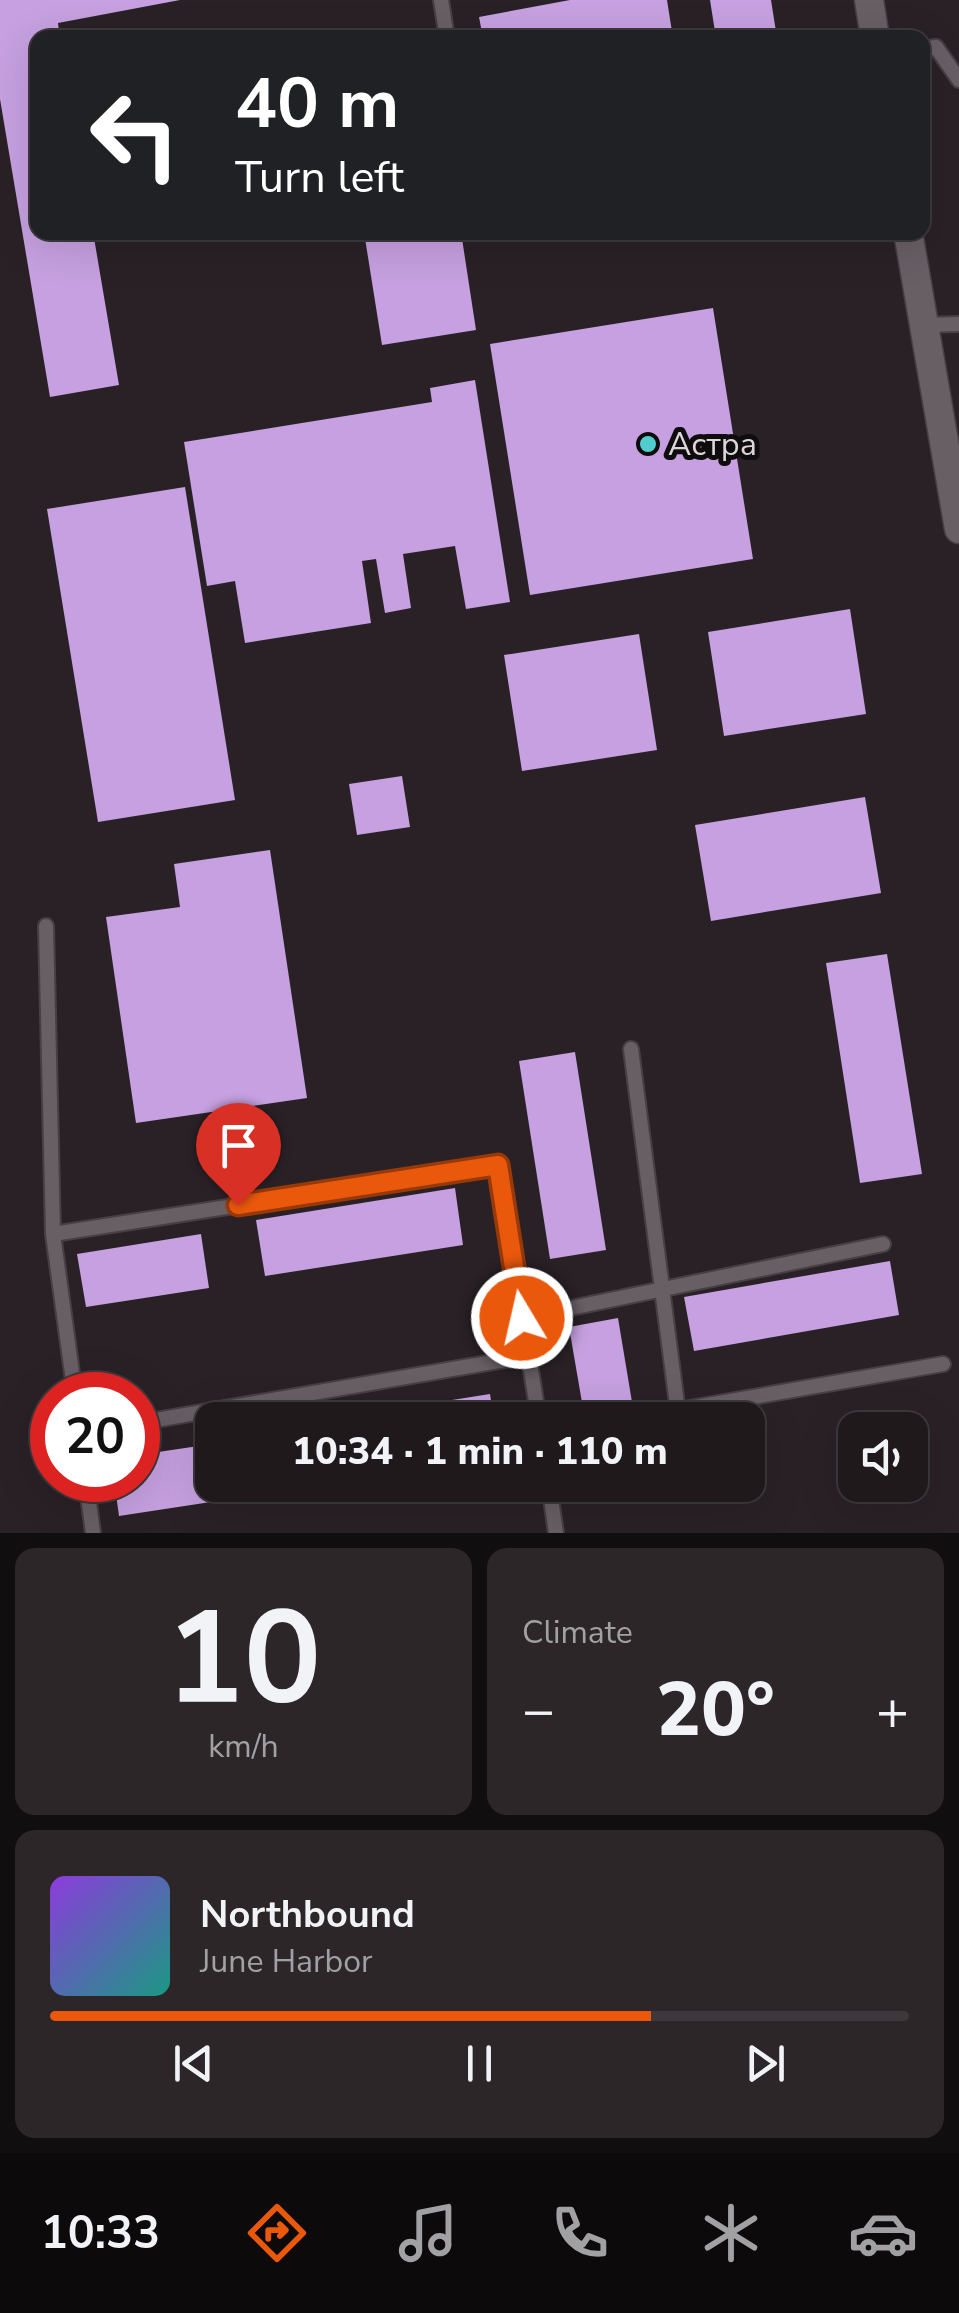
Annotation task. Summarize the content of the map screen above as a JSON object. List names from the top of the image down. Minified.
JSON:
{"places":["Астра"],"page":{"turn":["40 m","Turn left"],"limit":"20","trip":"10:34 · 1 min · 110 m","tile":[["10","km/h"],"Climate"],"heat":["−","20°","+"],"song":["Northbound","June Harbor"],"tabs":"10:33"}}
